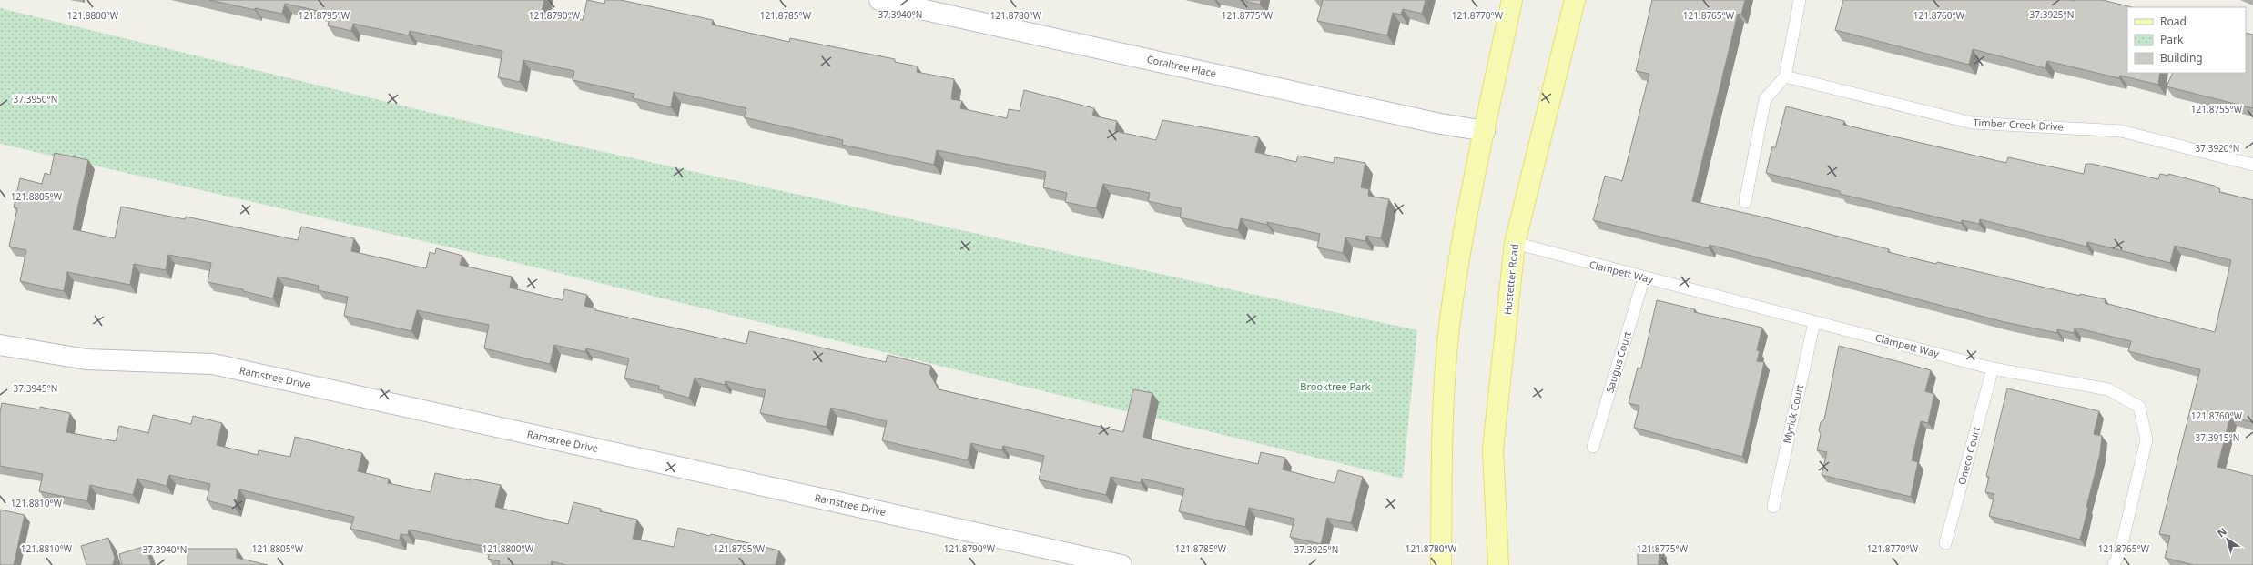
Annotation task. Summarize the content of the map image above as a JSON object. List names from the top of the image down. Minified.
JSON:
{"streets":{"main road":["Hostetter Road"],"street":["Coraltree Place","Ramstree Drive"],"lane":["Timber Creek Drive","Clampett Way","Saugus Court","Myrick Court","Oneco Court"]},"crossings":[["Clampett Way","Hostetter Road"],["Clampett Way","Saugus Court"],["Clampett Way","Myrick Court"],["Clampett Way","Oneco Court"]],"parks":["Brooktree Park"],"legend":["Road","Park","Building"],"north":"top left","coordinates":["37.3940°N","37.3925°N","121.8800°W","121.8795°W","121.8790°W","121.8785°W","121.8780°W","121.8775°W","121.8770°W","121.8765°W","121.8760°W","37.3950°N","121.8755°W","37.3920°N","121.8805°W","37.3945°N","37.3915°N","121.8810°W"]}
